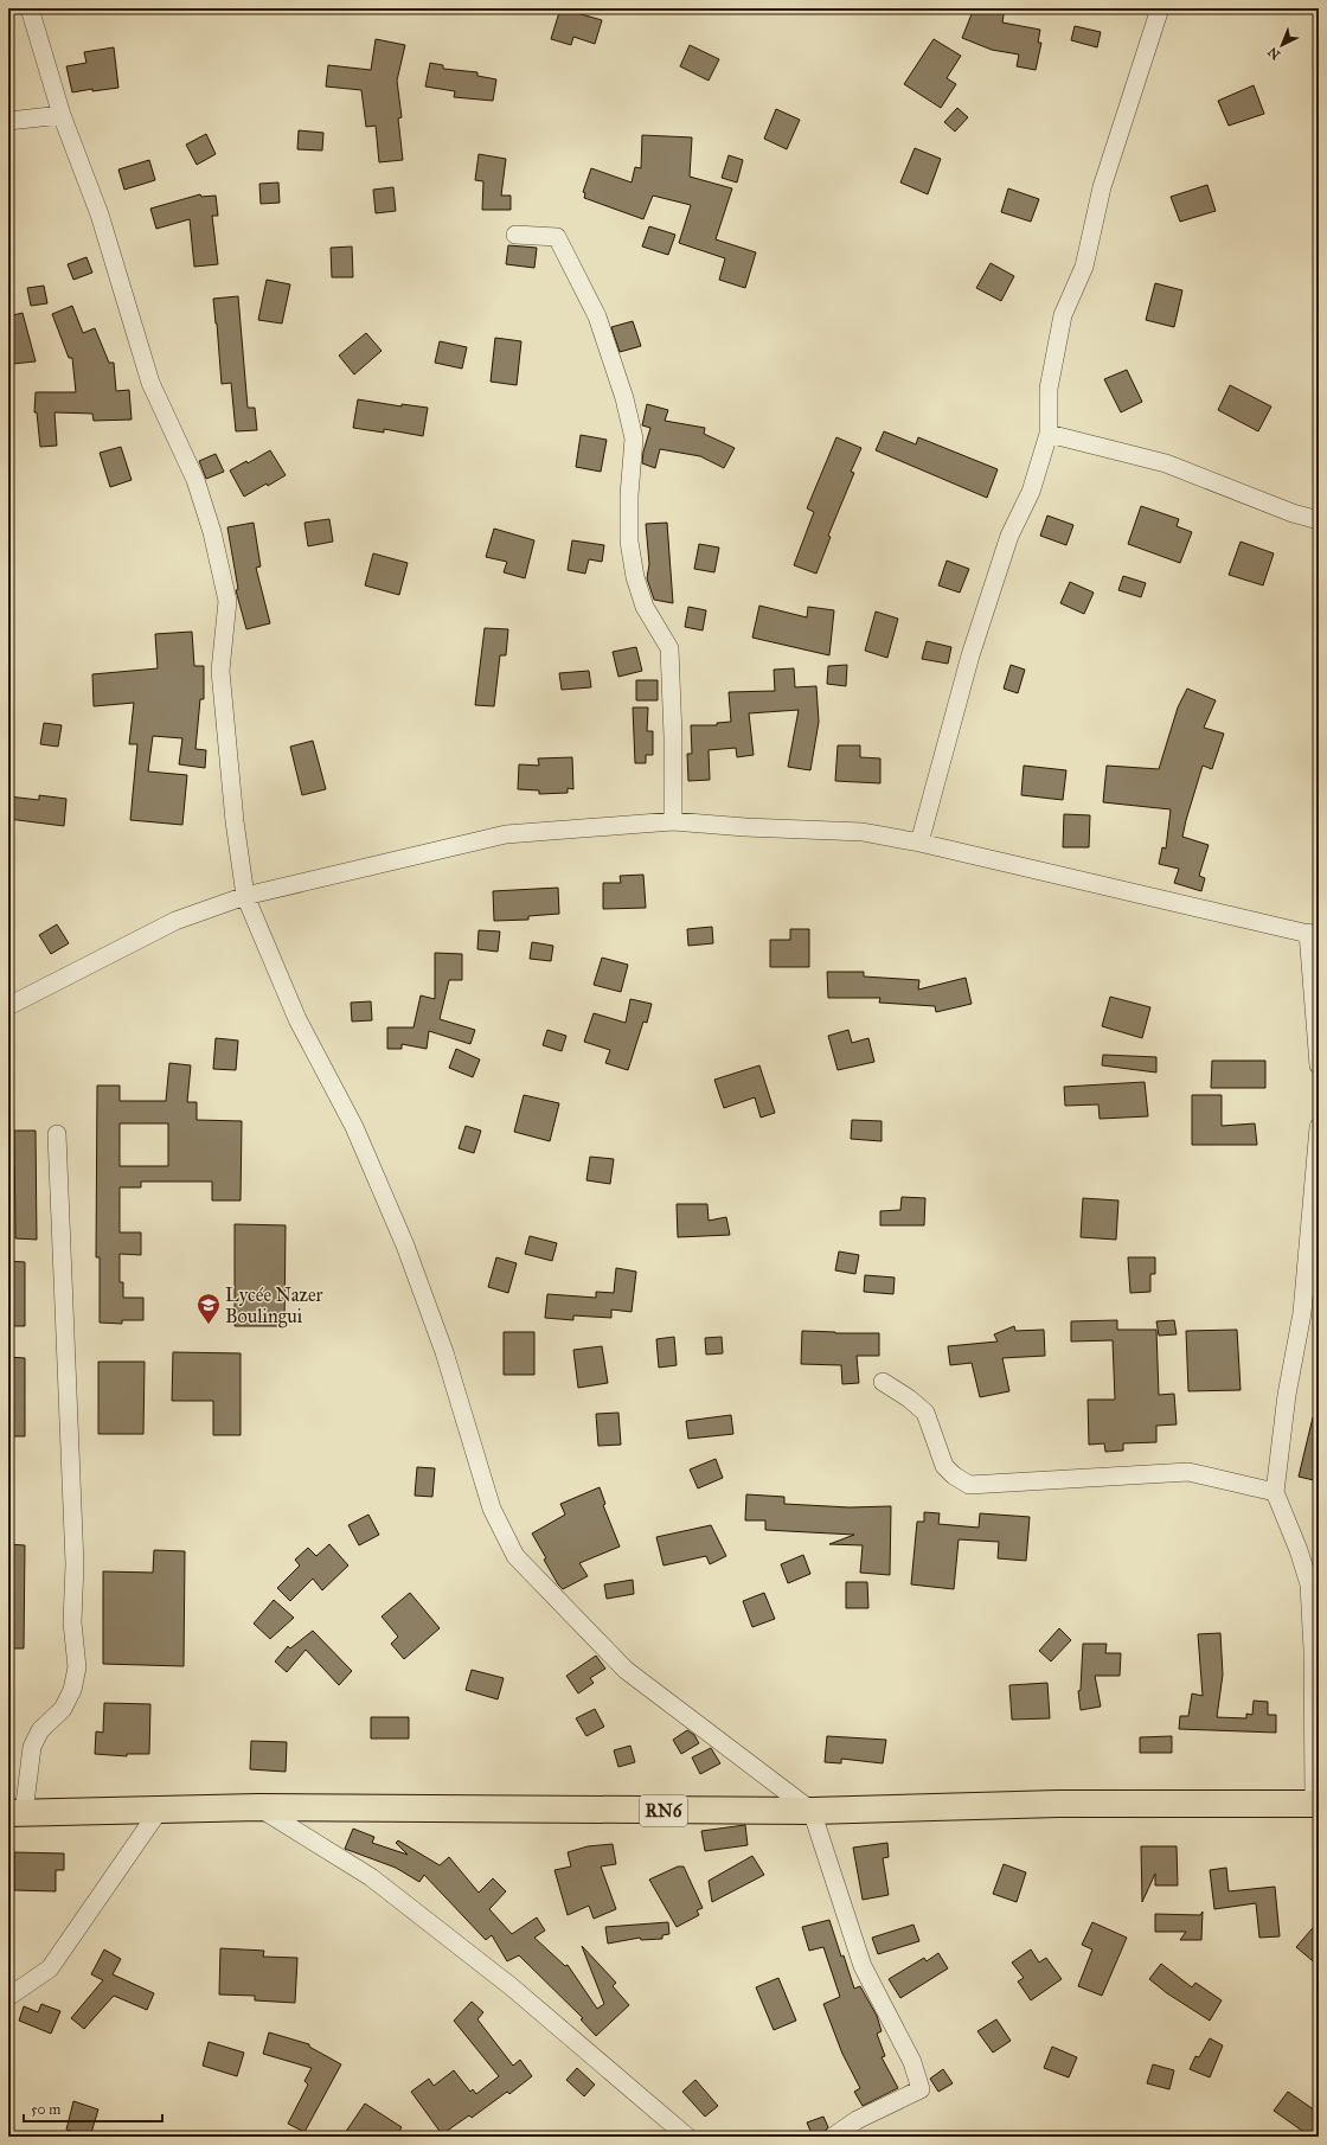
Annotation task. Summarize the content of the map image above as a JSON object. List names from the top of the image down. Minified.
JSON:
{"streets":{"highway":["RN6"]},"places":{"school or university":["Lycée Nazer Boulingui"]},"scale_bar":"50 m","north":"bottom left"}
